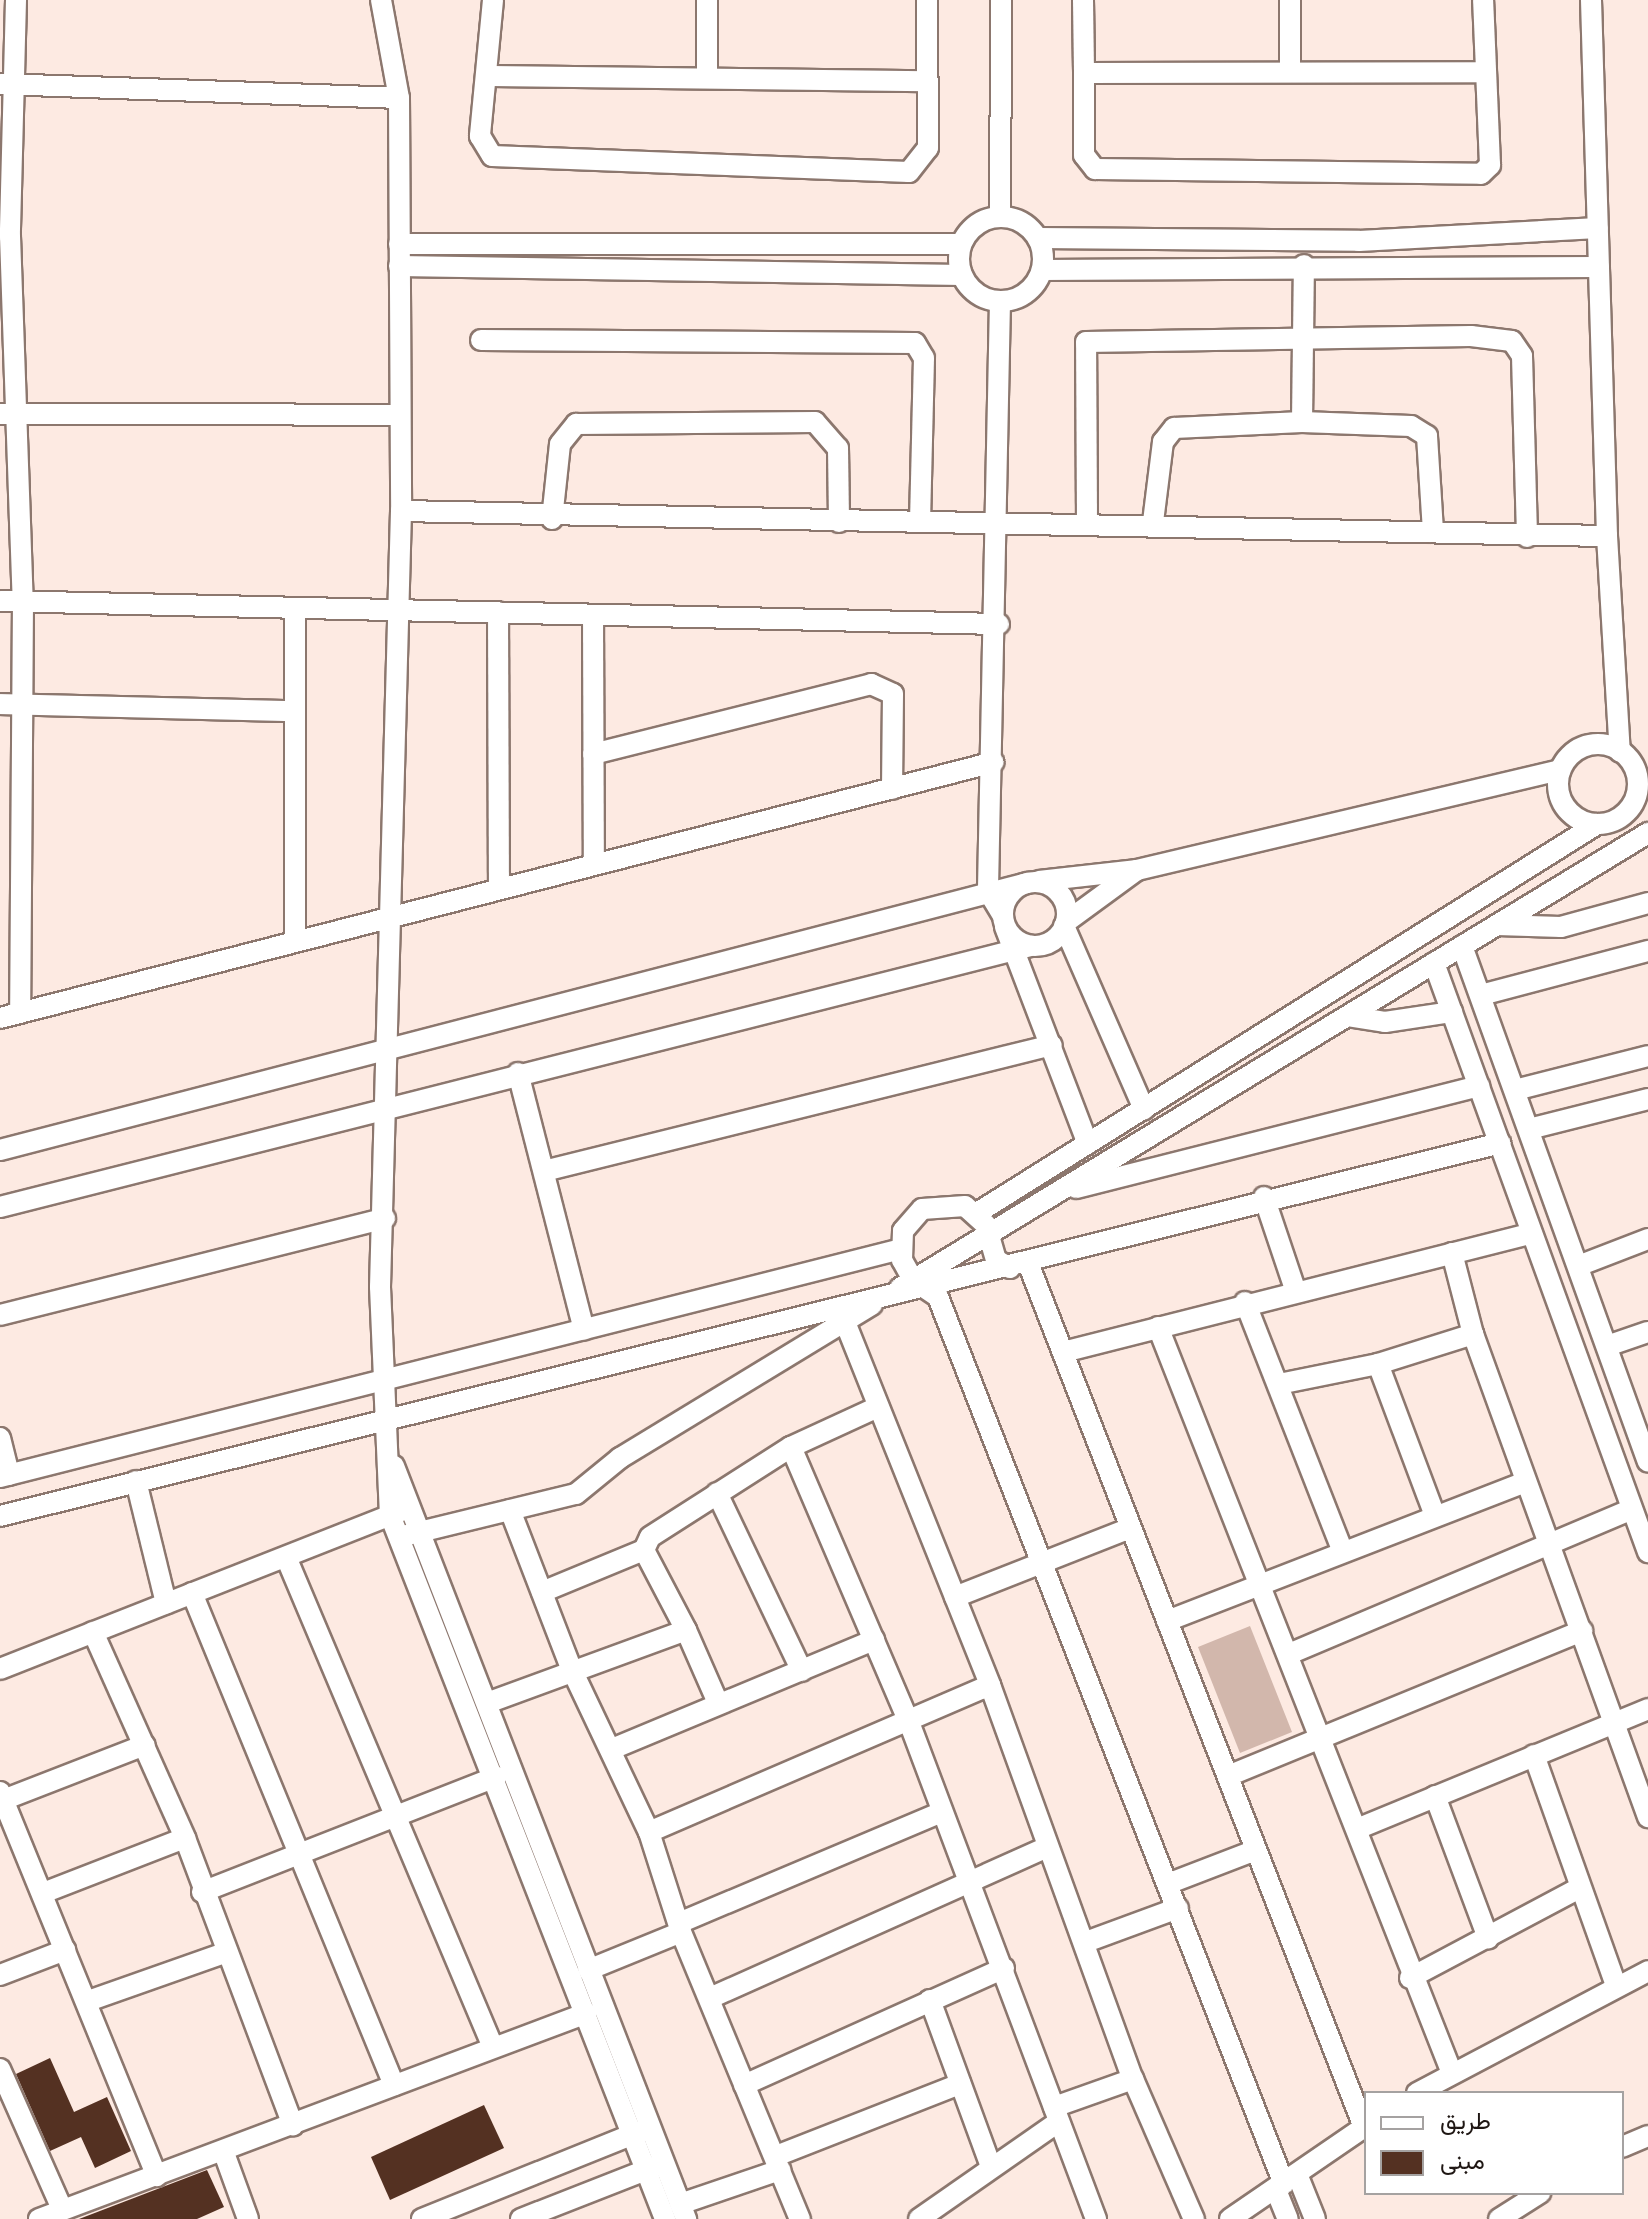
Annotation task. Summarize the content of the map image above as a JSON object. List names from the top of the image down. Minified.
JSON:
{"legend":["طريق","مبنى"]}
